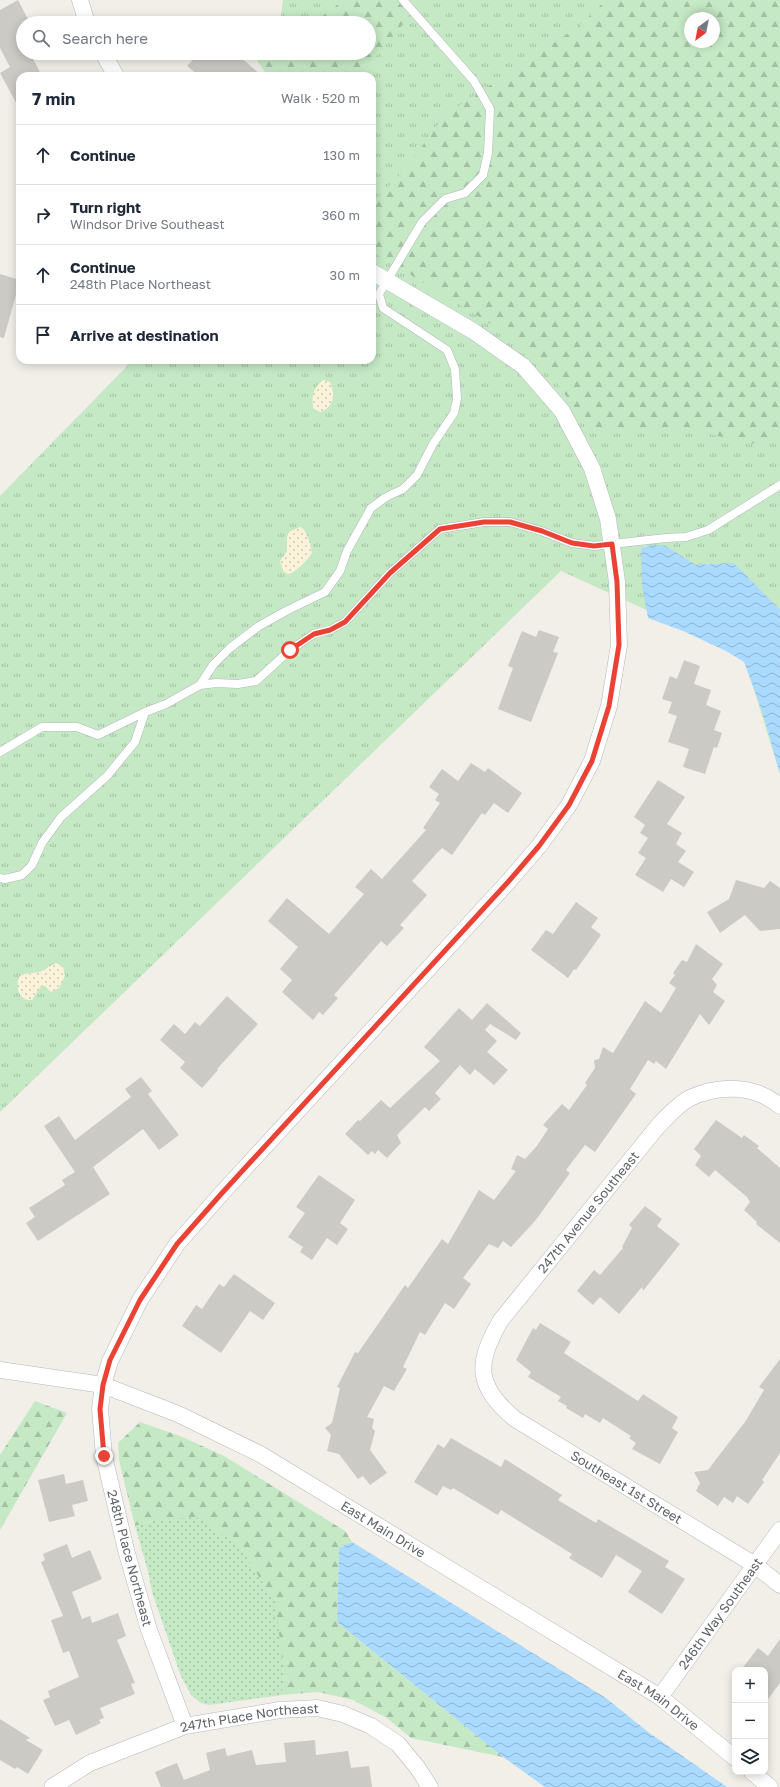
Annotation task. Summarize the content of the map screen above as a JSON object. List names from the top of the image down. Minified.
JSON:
{"streets":{"street":["247th Avenue Southeast","Southeast 1st Street","East Main Drive","248th Place Northeast","246th Way Southeast","247th Place Northeast"]},"crossings":[["247th Avenue Southeast","Southeast 1st Street"],["Southeast 1st Street","246th Way Southeast"],["East Main Drive","248th Place Northeast"],["East Main Drive","246th Way Southeast"],["248th Place Northeast","247th Place Northeast"]],"north":"bottom left","page":{"search":"Search here","heading":["7 min","Walk · 520 m"],"list":[["Continue","130 m"],["Turn right","Windsor Drive Southeast","360 m"],["Continue","248th Place Northeast","30 m"],"Arrive at destination"],"map_buttons":["+","−"]}}
